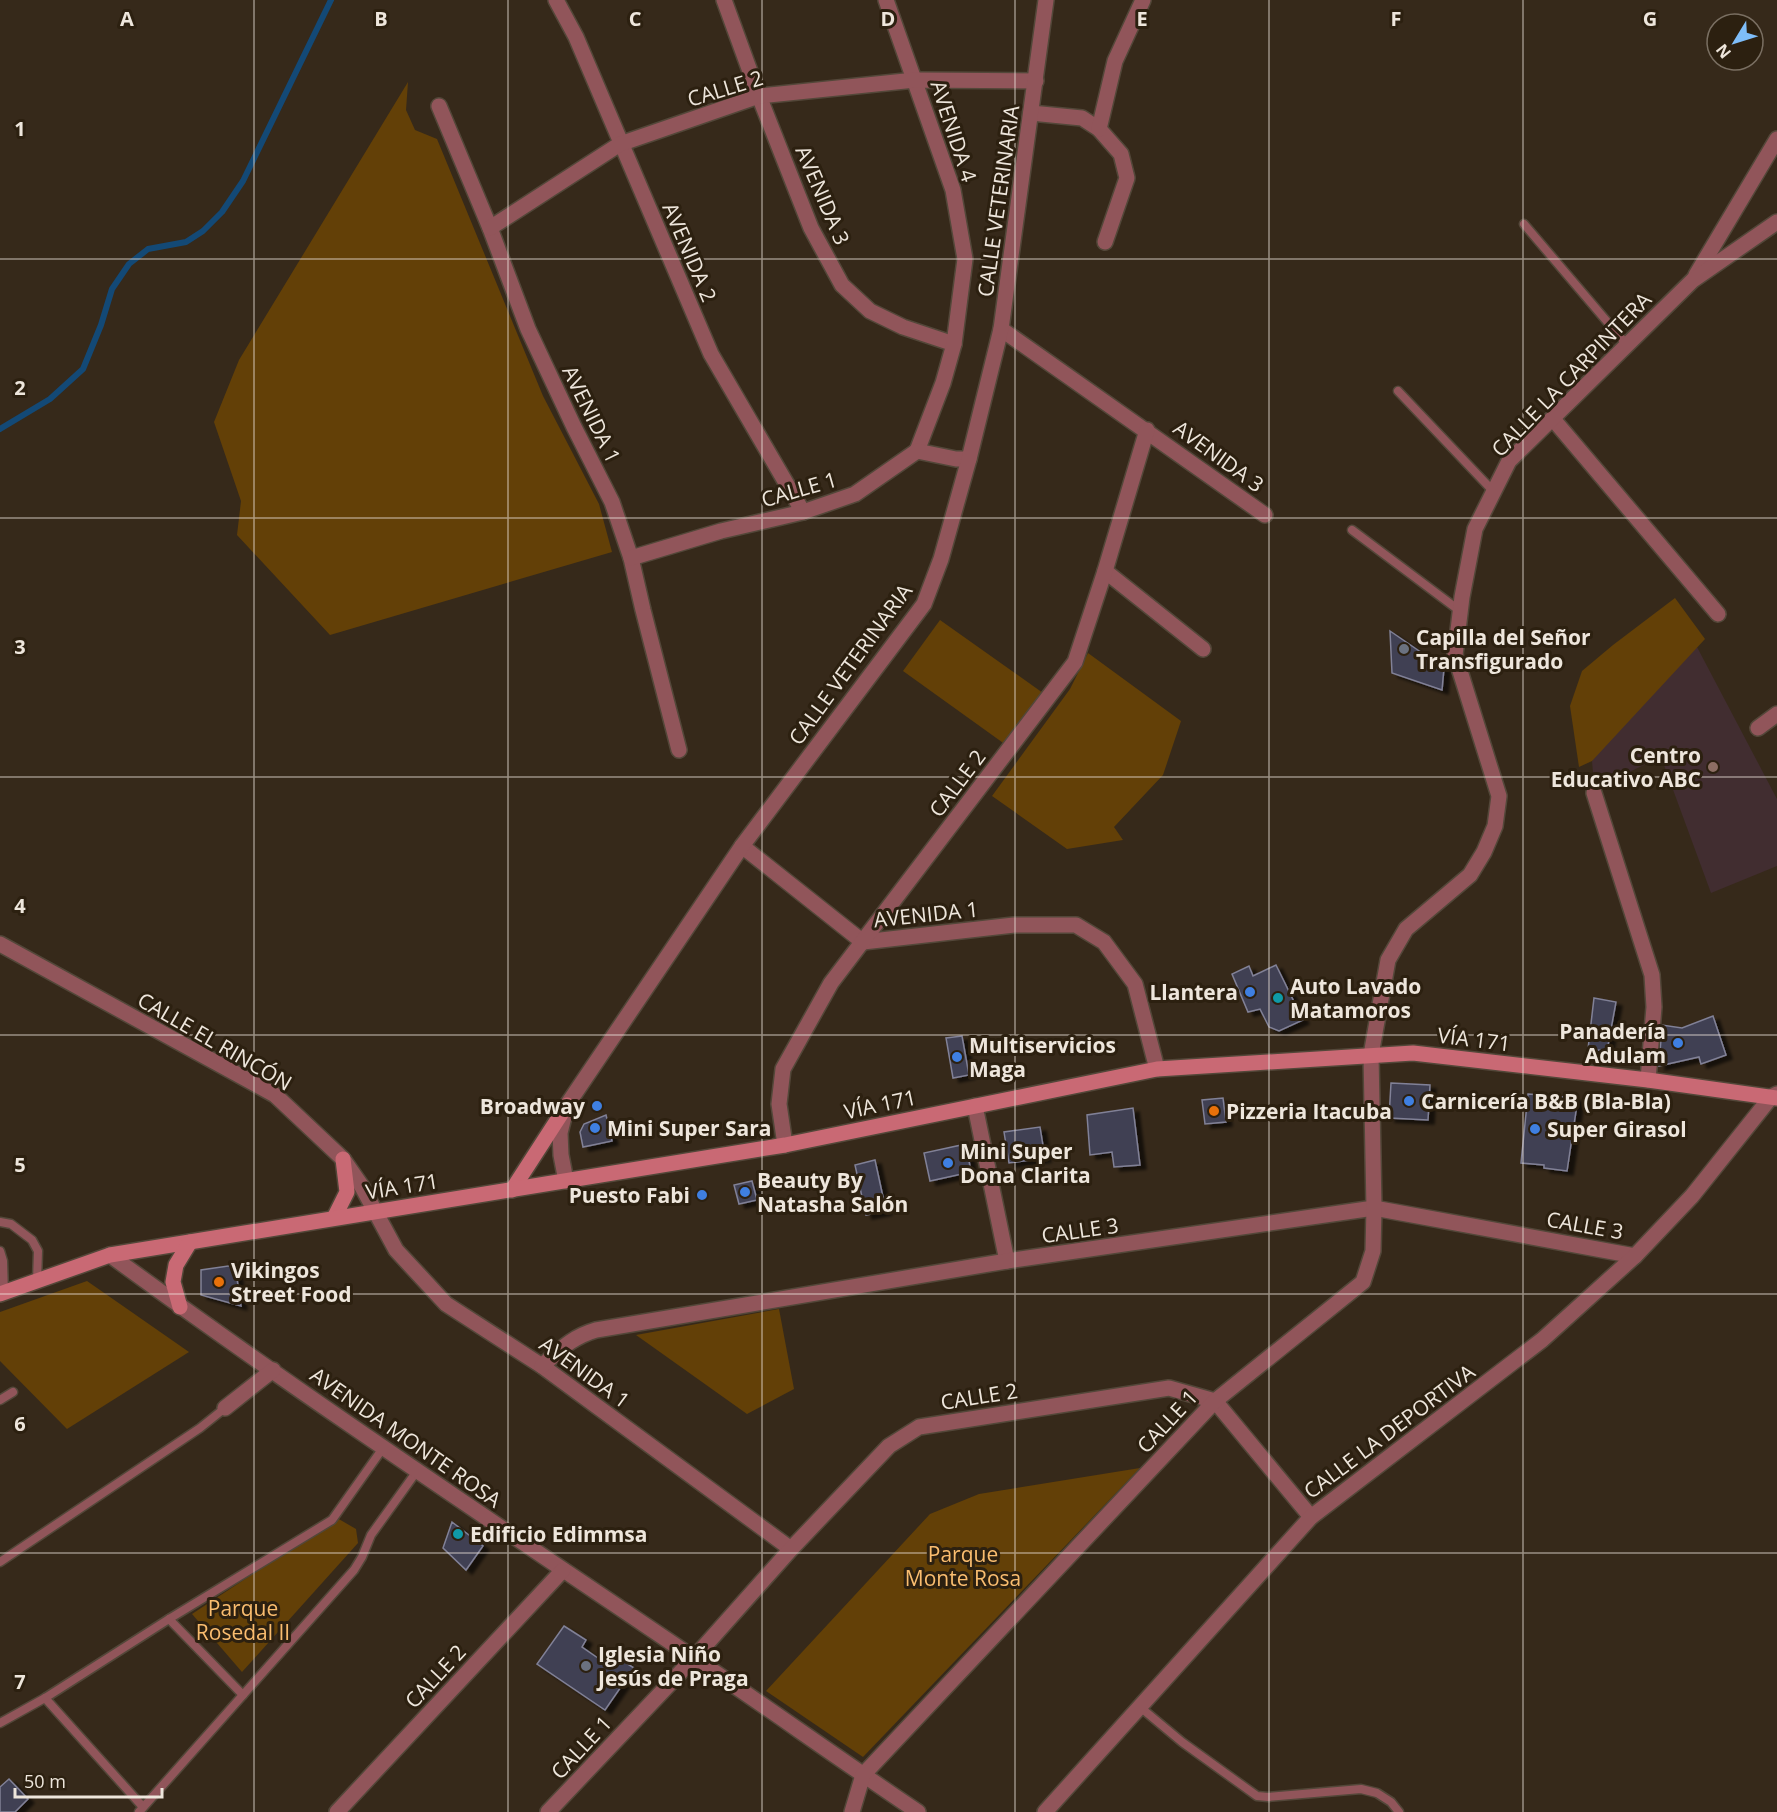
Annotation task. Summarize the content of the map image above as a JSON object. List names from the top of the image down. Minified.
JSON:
{"streets":{"main road":["VÍA 171"],"street":["CALLE 2","AVENIDA 4","AVENIDA 3","CALLE VETERINARIA","AVENIDA 2","CALLE LA CARPINTERA","AVENIDA 1","CALLE 1","CALLE EL RINCÓN","CALLE 3","CALLE LA DEPORTIVA","AVENIDA MONTE ROSA"]},"crossings":[["CALLE 2","AVENIDA 4"],["CALLE 2","AVENIDA 3"],["CALLE 2","CALLE VETERINARIA"],["CALLE 2","AVENIDA 2"],["CALLE 2","AVENIDA 1"],["CALLE 2","CALLE 1"],["CALLE 2","VÍA 171"],["CALLE 2","AVENIDA MONTE ROSA"],["AVENIDA 4","AVENIDA 3"],["AVENIDA 4","CALLE 1"],["AVENIDA 3","CALLE VETERINARIA"],["CALLE VETERINARIA","AVENIDA 1"],["CALLE VETERINARIA","VÍA 171"],["AVENIDA 2","CALLE 1"],["CALLE LA CARPINTERA","CALLE 1"],["CALLE LA CARPINTERA","VÍA 171"],["AVENIDA 1","CALLE 1"],["AVENIDA 1","VÍA 171"],["AVENIDA 1","CALLE EL RINCÓN"],["AVENIDA 1","CALLE 3"],["CALLE 1","VÍA 171"],["CALLE 1","CALLE 3"],["CALLE 1","AVENIDA MONTE ROSA"],["VÍA 171","CALLE EL RINCÓN"],["VÍA 171","CALLE LA DEPORTIVA"],["VÍA 171","AVENIDA MONTE ROSA"],["CALLE 3","CALLE LA DEPORTIVA"]],"parks":["Parque Monte Rosa","Parque Rosedal II"],"places":["Capilla del Señor Transfigurado","Centro Educativo ABC","Llantera","Auto Lavado Matamoros","Panadería Adulam","Multiservicios Maga","Carnicería B&B (Bla-Bla)","Broadway","Pizzeria Itacuba","Mini Super Sara","Super Girasol","Mini Super Dona Clarita","Beauty By Natasha Salón","Puesto Fabi","Vikingos Street Food","Edificio Edimmsa","Iglesia Niño Jesús de Praga"],"scale_bar":"50 m","north":"bottom left","grid":{"columns":["A","B","C","D","E","F","G"],"rows":["1","2","3","4","5","6","7"]}}
